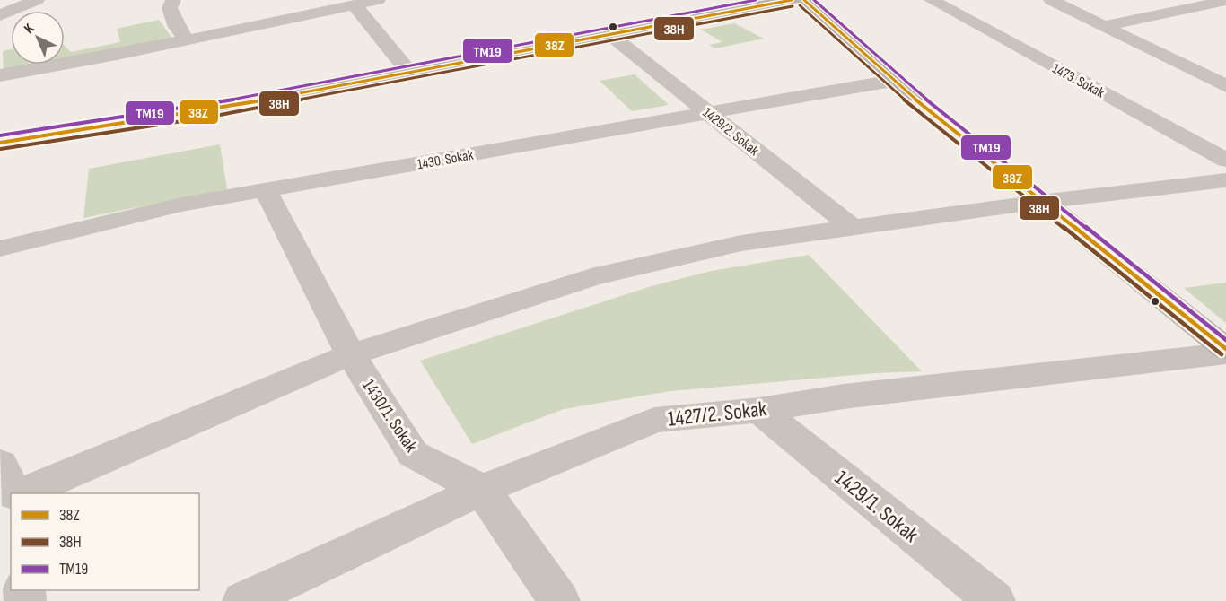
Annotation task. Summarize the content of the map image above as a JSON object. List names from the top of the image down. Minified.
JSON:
{"streets":{"street":["1473. Sokak","1429/2. Sokak","1430. Sokak","1427/2. Sokak","1430/1. Sokak","1429/1. Sokak"]},"crossings":[["1429/2. Sokak","1430. Sokak"],["1430. Sokak","1430/1. Sokak"],["1427/2. Sokak","1430/1. Sokak"],["1427/2. Sokak","1429/1. Sokak"]],"lines":["transit line 38Z","transit line TM19","transit line 38H"],"legend":["38Z","38H","TM19"],"north":"top left"}
